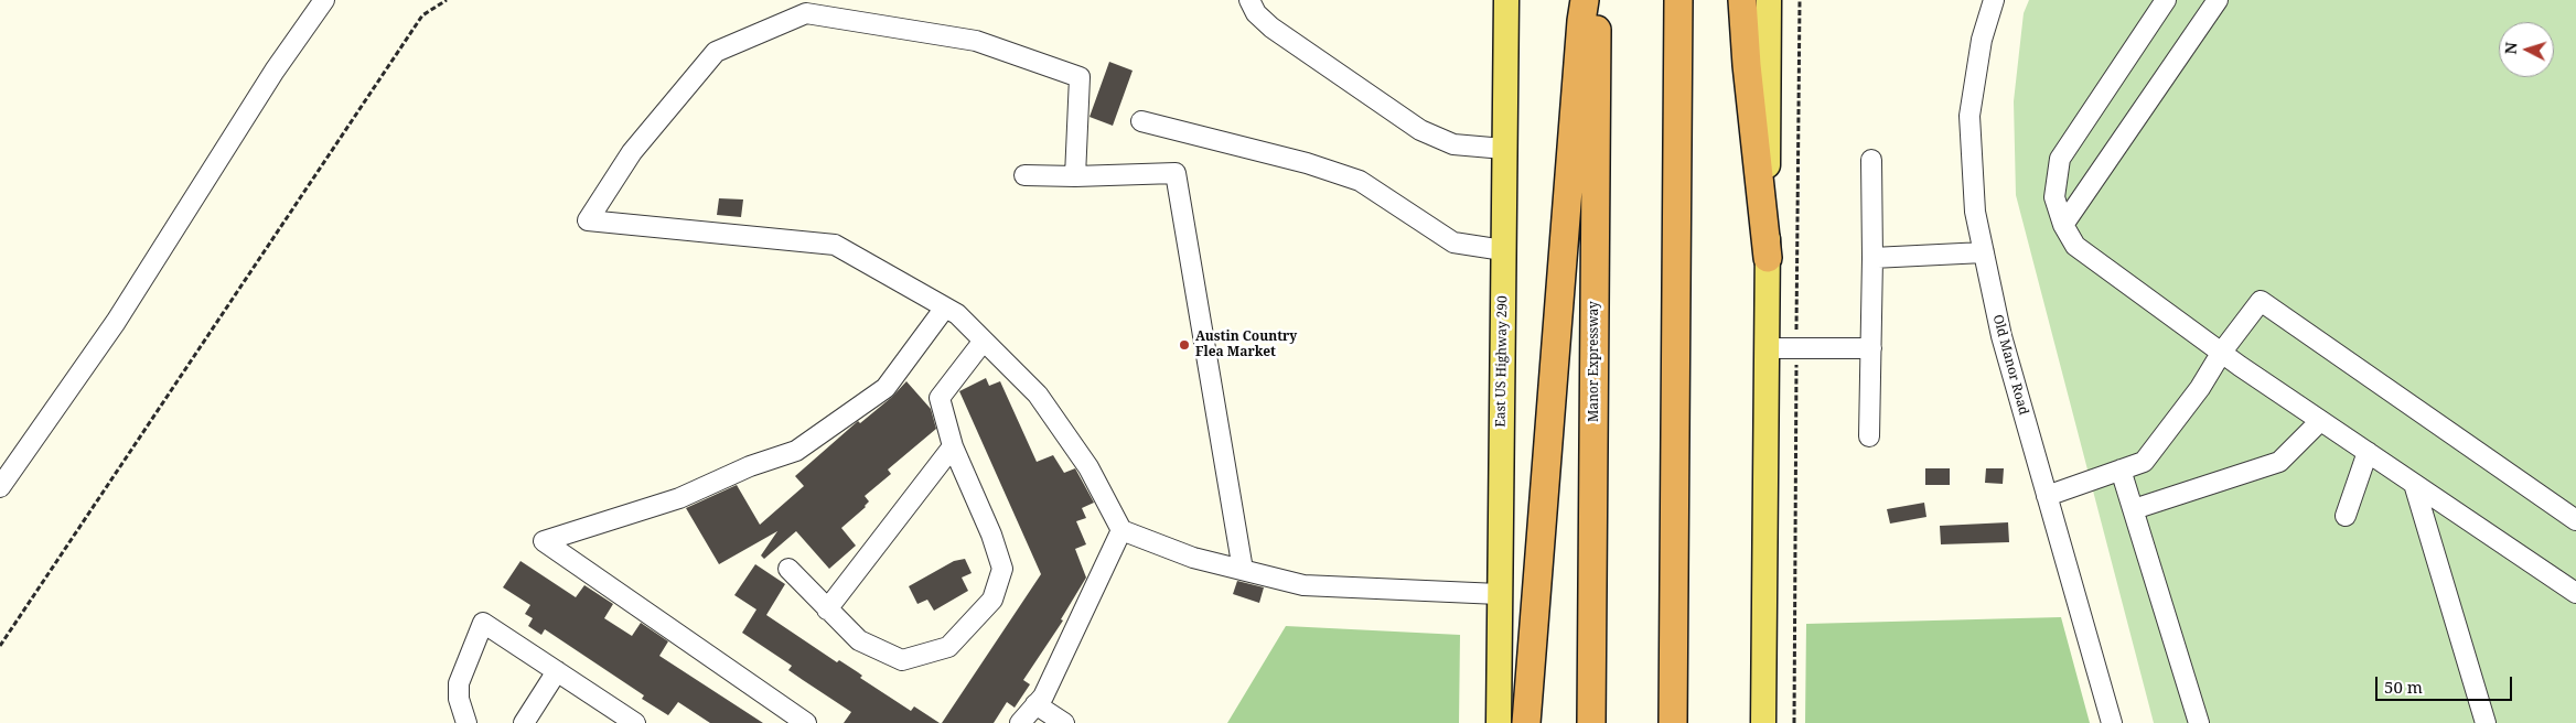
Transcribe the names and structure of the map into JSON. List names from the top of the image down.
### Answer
{
  "streets": {
    "highway": ["Manor Expressway"],
    "main road": ["East US Highway 290"],
    "street": ["Old Manor Road"]
  },
  "places": ["Austin Country Flea Market"],
  "scale_bar": "50 m",
  "north": "left"
}
